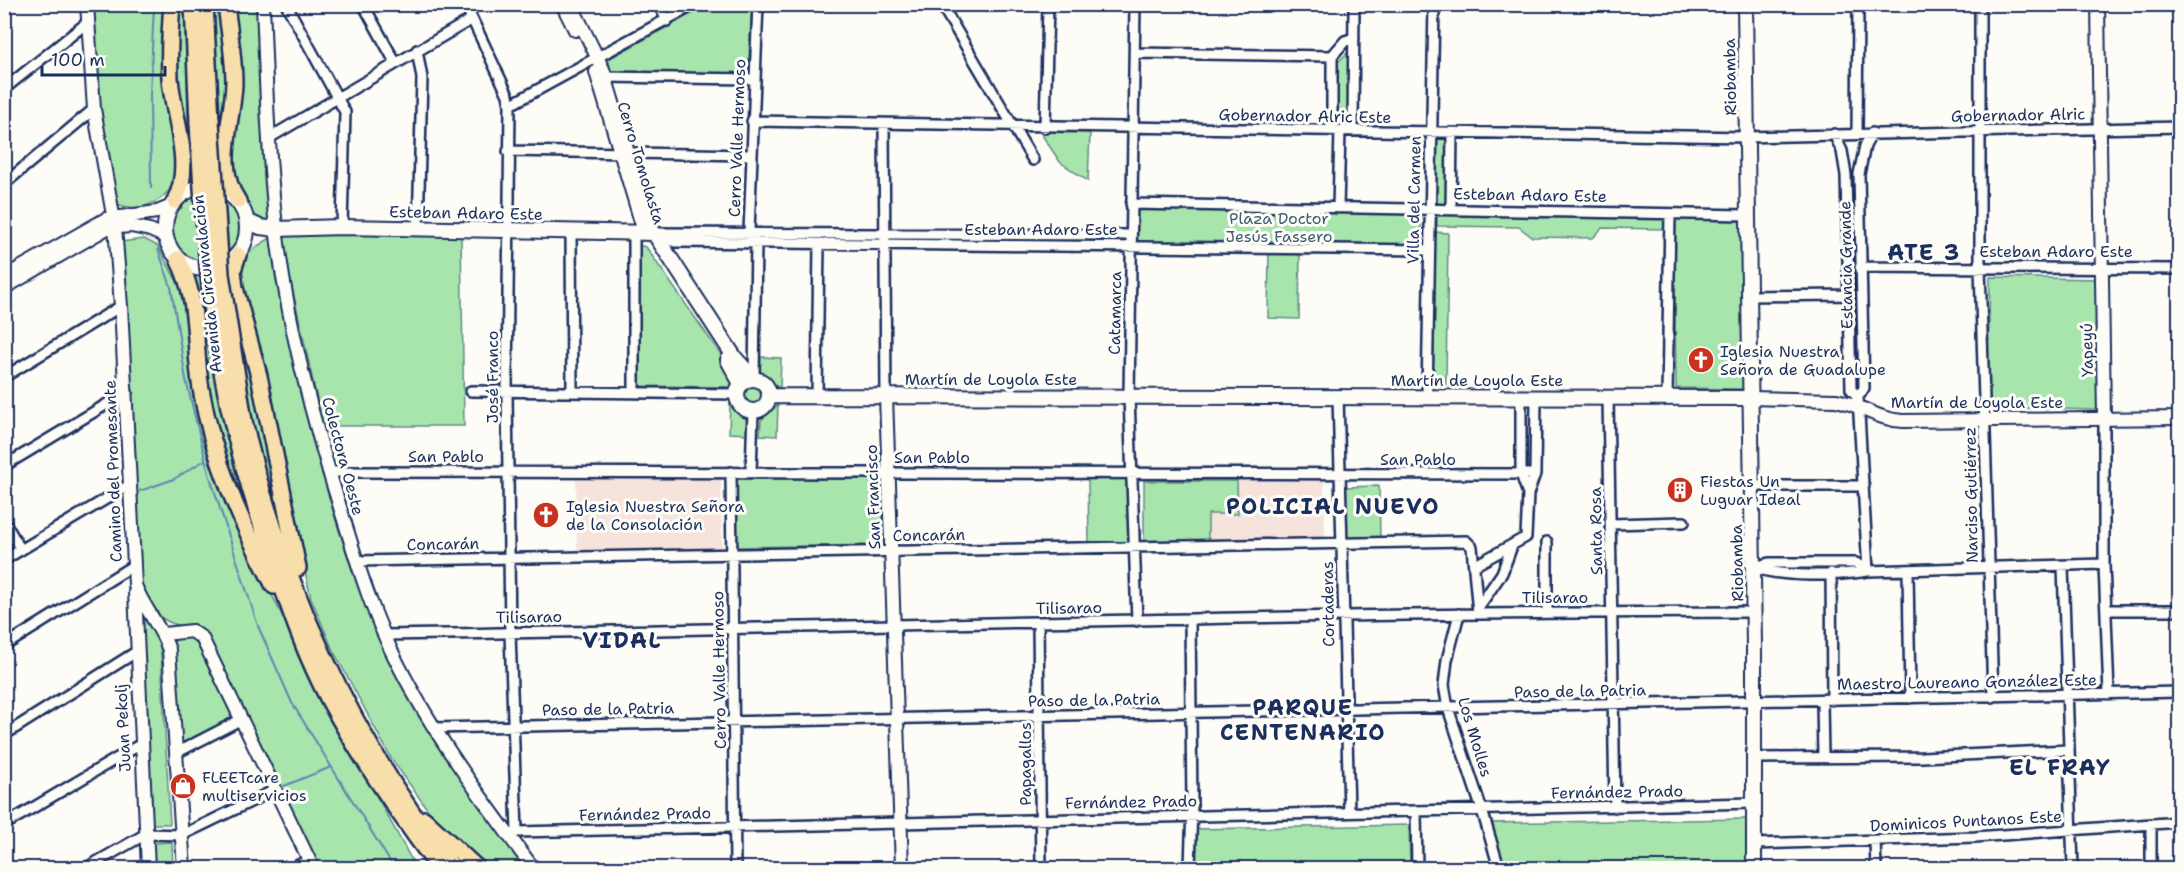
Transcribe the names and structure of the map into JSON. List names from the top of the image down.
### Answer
{
  "streets": {
    "highway": ["Avenida Circunvalación"],
    "main road": [
      "Riobamba",
      "Cerro Tomolasta",
      "Esteban Adaro Este",
      "Martín de Loyola Este"
    ],
    "street": [
      "Gobernador Alric",
      "Gobernador Alric Este",
      "Cerro Valle Hermoso",
      "Villa del Carmen",
      "Estancia Grande",
      "Catamarca",
      "Yapeyú",
      "José Franco",
      "Colectora Oeste",
      "San Pablo",
      "Camino del Promesante",
      "Narciso Gutiérrez",
      "San Francisco",
      "Santa Rosa",
      "Concarán",
      "Tilisarao",
      "Cortaderas",
      "Maestro Laureano González Este",
      "Paso de la Patria",
      "Juan Pekolj",
      "Los Molles",
      "Papagallos",
      "Fernández Prado",
      "Dominicos Puntanos Este"
    ]
  },
  "crossings": [
    ["Riobamba", "Gobernador Alric Este"],
    ["Riobamba", "Esteban Adaro Este"],
    ["Riobamba", "Martín de Loyola Este"],
    ["Riobamba", "Tilisarao"],
    ["Riobamba", "Maestro Laureano González Este"],
    ["Riobamba", "Paso de la Patria"],
    ["Riobamba", "Fernández Prado"],
    ["Riobamba", "Dominicos Puntanos Este"],
    ["Gobernador Alric", "Gobernador Alric Este"],
    ["Gobernador Alric", "Estancia Grande"],
    ["Gobernador Alric", "Yapeyú"],
    ["Gobernador Alric", "Narciso Gutiérrez"],
    ["Gobernador Alric Este", "Cerro Valle Hermoso"],
    ["Gobernador Alric Este", "Villa del Carmen"],
    ["Gobernador Alric Este", "Estancia Grande"],
    ["Gobernador Alric Este", "Catamarca"],
    ["Gobernador Alric Este", "San Francisco"],
    ["Cerro Valle Hermoso", "Esteban Adaro Este"],
    ["Cerro Valle Hermoso", "San Pablo"],
    ["Cerro Valle Hermoso", "Concarán"],
    ["Cerro Valle Hermoso", "Tilisarao"],
    ["Cerro Valle Hermoso", "Paso de la Patria"],
    ["Cerro Valle Hermoso", "Fernández Prado"],
    ["Cerro Tomolasta", "Esteban Adaro Este"],
    ["Cerro Tomolasta", "Martín de Loyola Este"],
    ["Esteban Adaro Este", "Villa del Carmen"],
    ["Esteban Adaro Este", "Estancia Grande"],
    ["Esteban Adaro Este", "Catamarca"],
    ["Esteban Adaro Este", "Yapeyú"],
    ["Esteban Adaro Este", "José Franco"],
    ["Esteban Adaro Este", "Colectora Oeste"],
    ["Esteban Adaro Este", "Narciso Gutiérrez"],
    ["Esteban Adaro Este", "San Francisco"],
    ["Villa del Carmen", "Martín de Loyola Este"],
    ["Estancia Grande", "Martín de Loyola Este"],
    ["Catamarca", "Martín de Loyola Este"],
    ["Catamarca", "San Pablo"],
    ["Catamarca", "Concarán"],
    ["Catamarca", "Tilisarao"],
    ["Yapeyú", "Martín de Loyola Este"],
    ["Yapeyú", "Maestro Laureano González Este"],
    ["José Franco", "Colectora Oeste"],
    ["José Franco", "San Pablo"],
    ["José Franco", "Concarán"],
    ["José Franco", "Tilisarao"],
    ["José Franco", "Paso de la Patria"],
    ["José Franco", "Fernández Prado"],
    ["Martín de Loyola Este", "Narciso Gutiérrez"],
    ["Martín de Loyola Este", "San Francisco"],
    ["Martín de Loyola Este", "Santa Rosa"],
    ["Martín de Loyola Este", "Cortaderas"],
    ["Colectora Oeste", "San Pablo"],
    ["Colectora Oeste", "Concarán"],
    ["Colectora Oeste", "Tilisarao"],
    ["Colectora Oeste", "Paso de la Patria"],
    ["Colectora Oeste", "Fernández Prado"],
    ["San Pablo", "San Francisco"],
    ["San Pablo", "Cortaderas"],
    ["Camino del Promesante", "Juan Pekolj"],
    ["Narciso Gutiérrez", "Maestro Laureano González Este"],
    ["San Francisco", "Concarán"],
    ["San Francisco", "Tilisarao"],
    ["San Francisco", "Paso de la Patria"],
    ["San Francisco", "Fernández Prado"],
    ["Santa Rosa", "Tilisarao"],
    ["Santa Rosa", "Paso de la Patria"],
    ["Santa Rosa", "Fernández Prado"],
    ["Concarán", "Cortaderas"],
    ["Tilisarao", "Cortaderas"],
    ["Tilisarao", "Los Molles"],
    ["Tilisarao", "Papagallos"],
    ["Cortaderas", "Paso de la Patria"],
    ["Cortaderas", "Fernández Prado"],
    ["Maestro Laureano González Este", "Paso de la Patria"],
    ["Paso de la Patria", "Los Molles"],
    ["Paso de la Patria", "Papagallos"],
    ["Los Molles", "Fernández Prado"],
    ["Papagallos", "Fernández Prado"]
  ],
  "districts": [
    "ATE 3",
    "POLICIAL NUEVO",
    "VIDAL",
    "PARQUE CENTENARIO",
    "EL FRAY"
  ],
  "parks": ["Plaza Doctor Jesús Fassero"],
  "places": {
    "church": ["Iglesia Nuestra Señora de Guadalupe", "Iglesia Nuestra Señora de la Consolación"],
    "building": ["Fiestas Un Luguar Ideal"],
    "shop": ["FLEETcare multiservicios"]
  },
  "scale_bar": "100 m"
}
